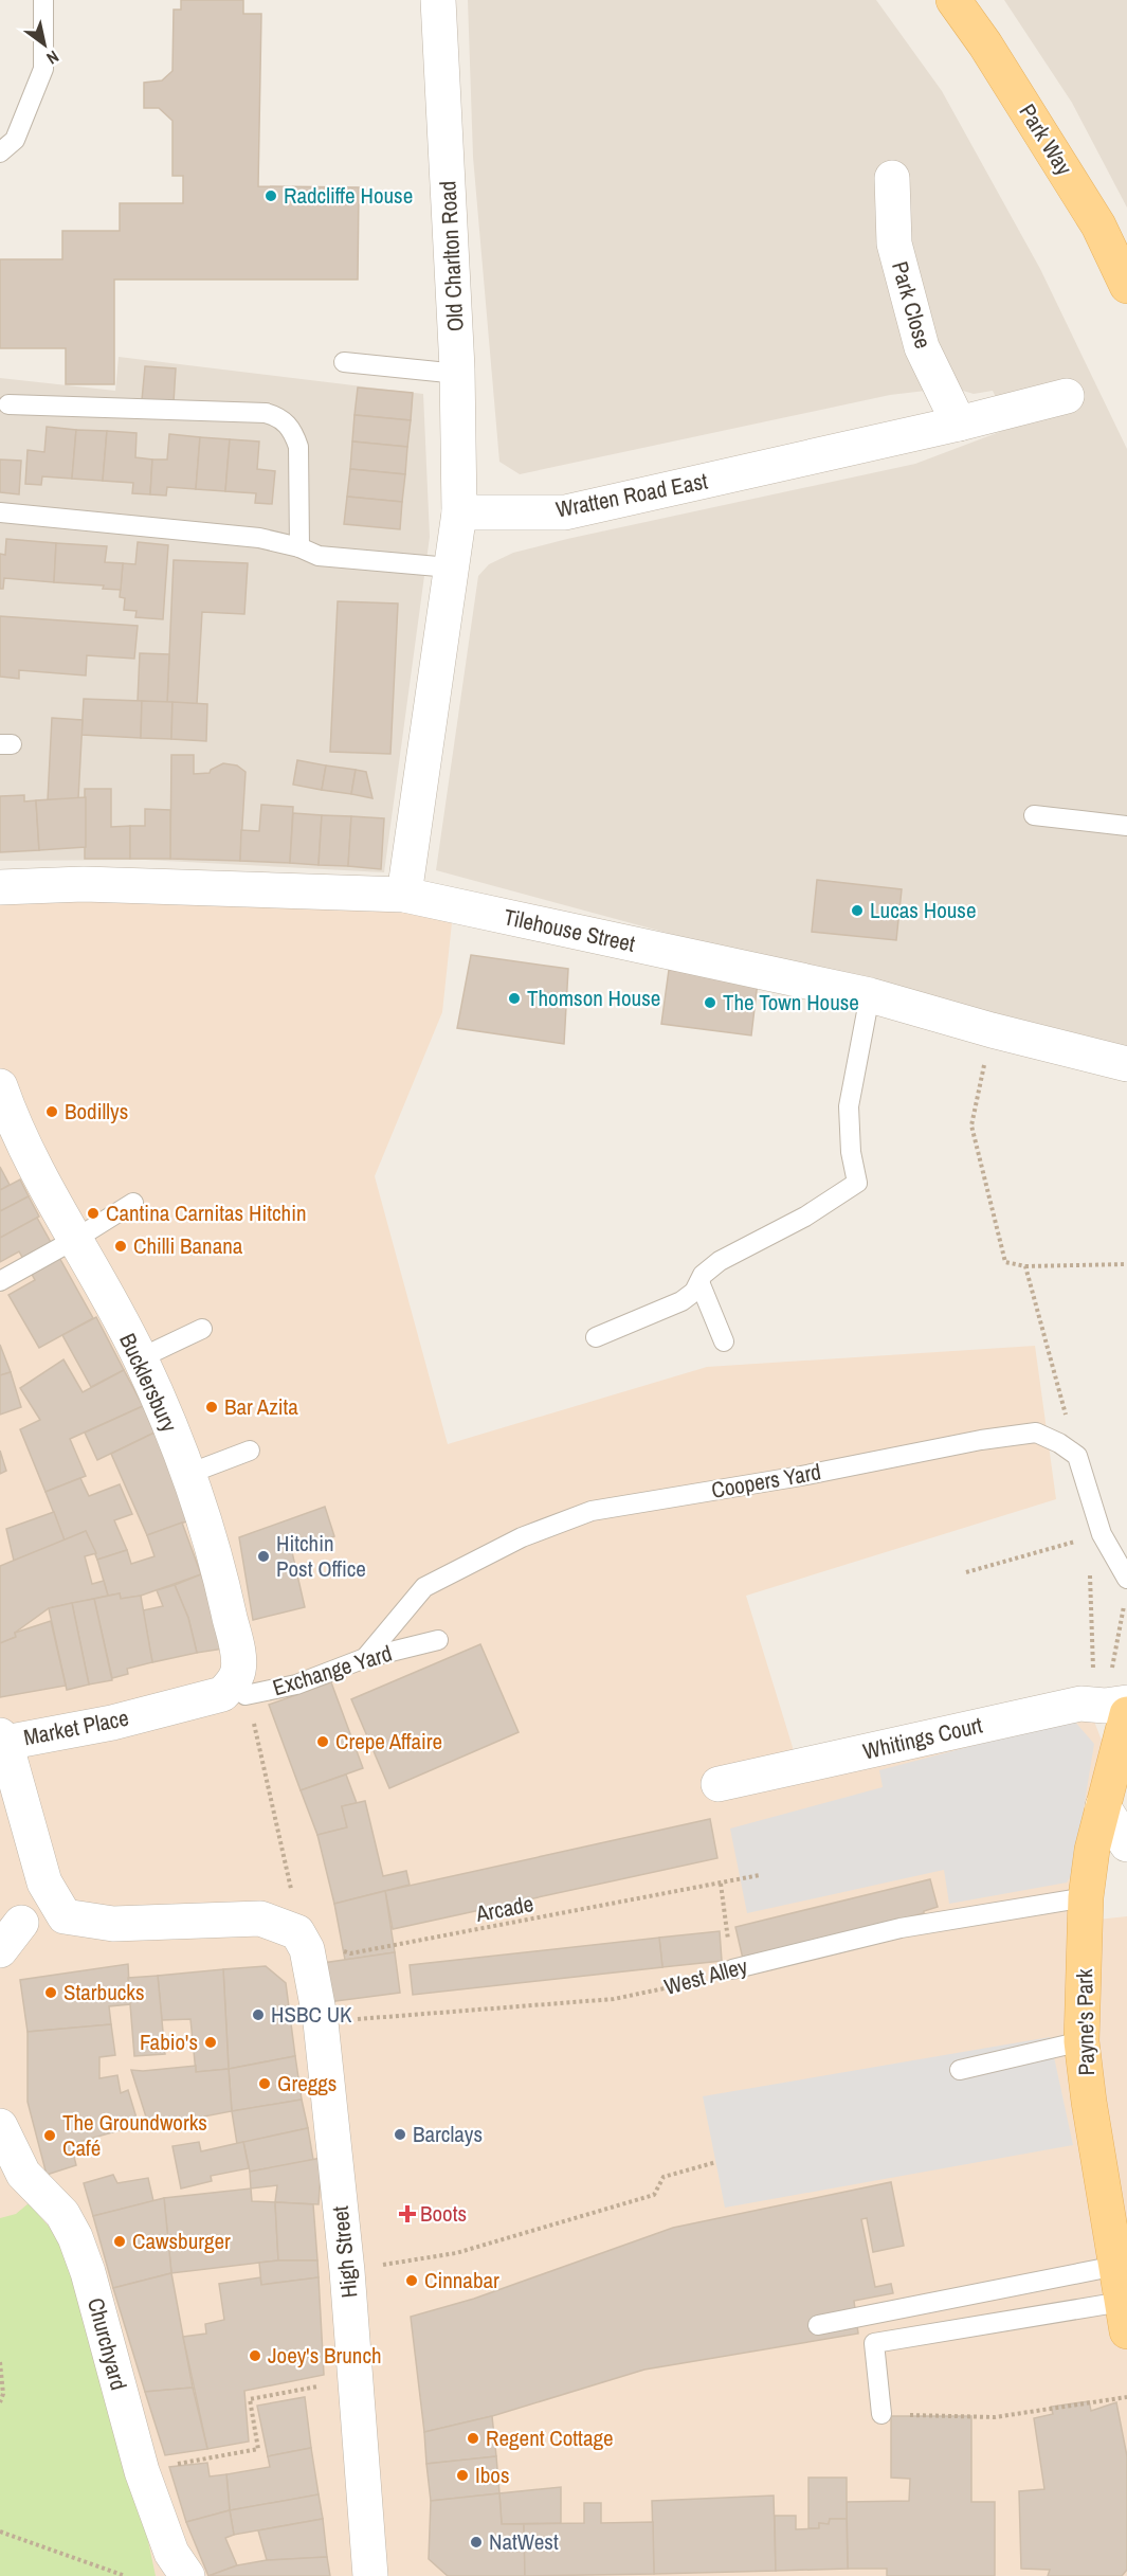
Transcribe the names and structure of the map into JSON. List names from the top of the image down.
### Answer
{
  "streets": {
    "main road": ["Park Way", "Payne's Park"],
    "street": [
      "Old Charlton Road",
      "Park Close",
      "Wratten Road East",
      "Tilehouse Street",
      "Bucklersbury",
      "Market Place",
      "Whitings Court",
      "High Street",
      "Churchyard"
    ],
    "lane": ["Coopers Yard", "Exchange Yard", "West Alley"],
    "path": ["Arcade"]
  },
  "crossings": [
    ["Old Charlton Road", "Wratten Road East"],
    ["Park Close", "Wratten Road East"],
    ["Bucklersbury", "Exchange Yard"],
    ["Bucklersbury", "Market Place"],
    ["Coopers Yard", "Exchange Yard"],
    ["Exchange Yard", "Market Place"],
    ["Whitings Court", "Payne's Park"],
    ["Arcade", "High Street"],
    ["West Alley", "Payne's Park"],
    ["West Alley", "High Street"]
  ],
  "places": {
    "other": [
      "Radcliffe House",
      "Lucas House",
      "Thomson House",
      "The Town House",
      "Bodillys",
      "Cantina Carnitas Hitchin",
      "Chilli Banana",
      "Bar Azita",
      "Hitchin Post Office",
      "Crepe Affaire",
      "Starbucks",
      "HSBC UK",
      "Fabio's",
      "Greggs",
      "Barclays",
      "The Groundworks Café",
      "Cawsburger",
      "Cinnabar",
      "Joey's Brunch",
      "Regent Cottage",
      "Ibos",
      "NatWest"
    ],
    "health": ["Boots"]
  },
  "north": "bottom right"
}
